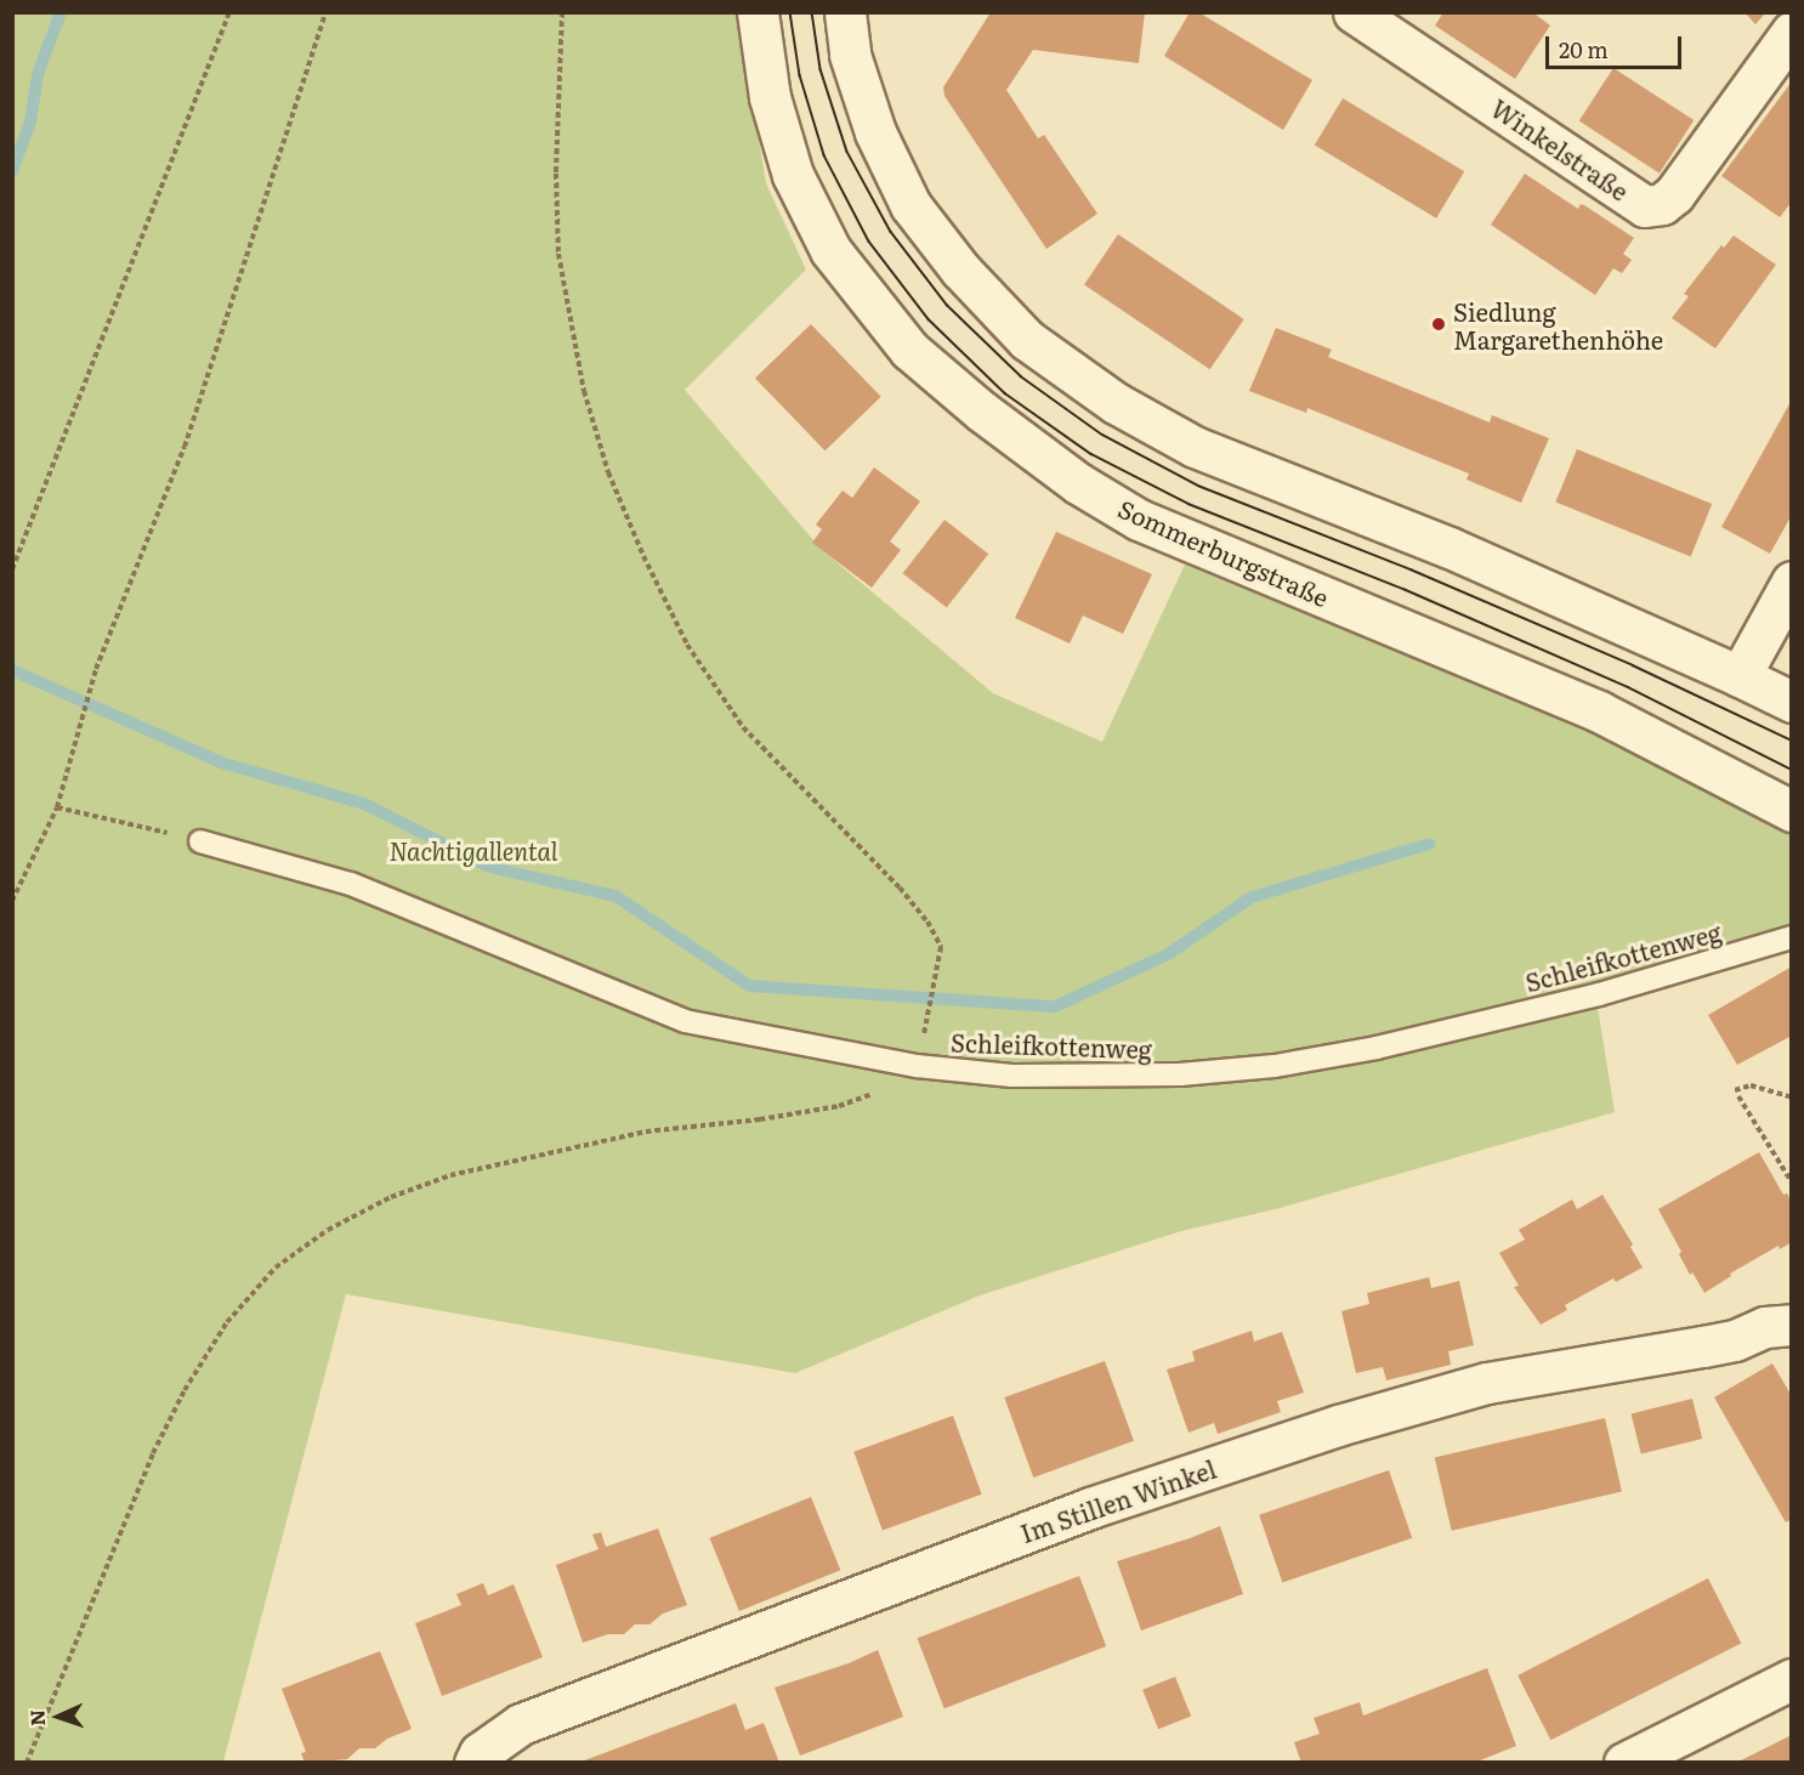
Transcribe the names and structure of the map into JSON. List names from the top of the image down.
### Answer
{
  "streets": {
    "street": ["Winkelstraße", "Sommerburgstraße", "Im Stillen Winkel"],
    "lane": ["Schleifkottenweg"]
  },
  "parks": ["Nachtigallental"],
  "places": ["Siedlung Margarethenhöhe"],
  "scale_bar": "20 m",
  "north": "left"
}
